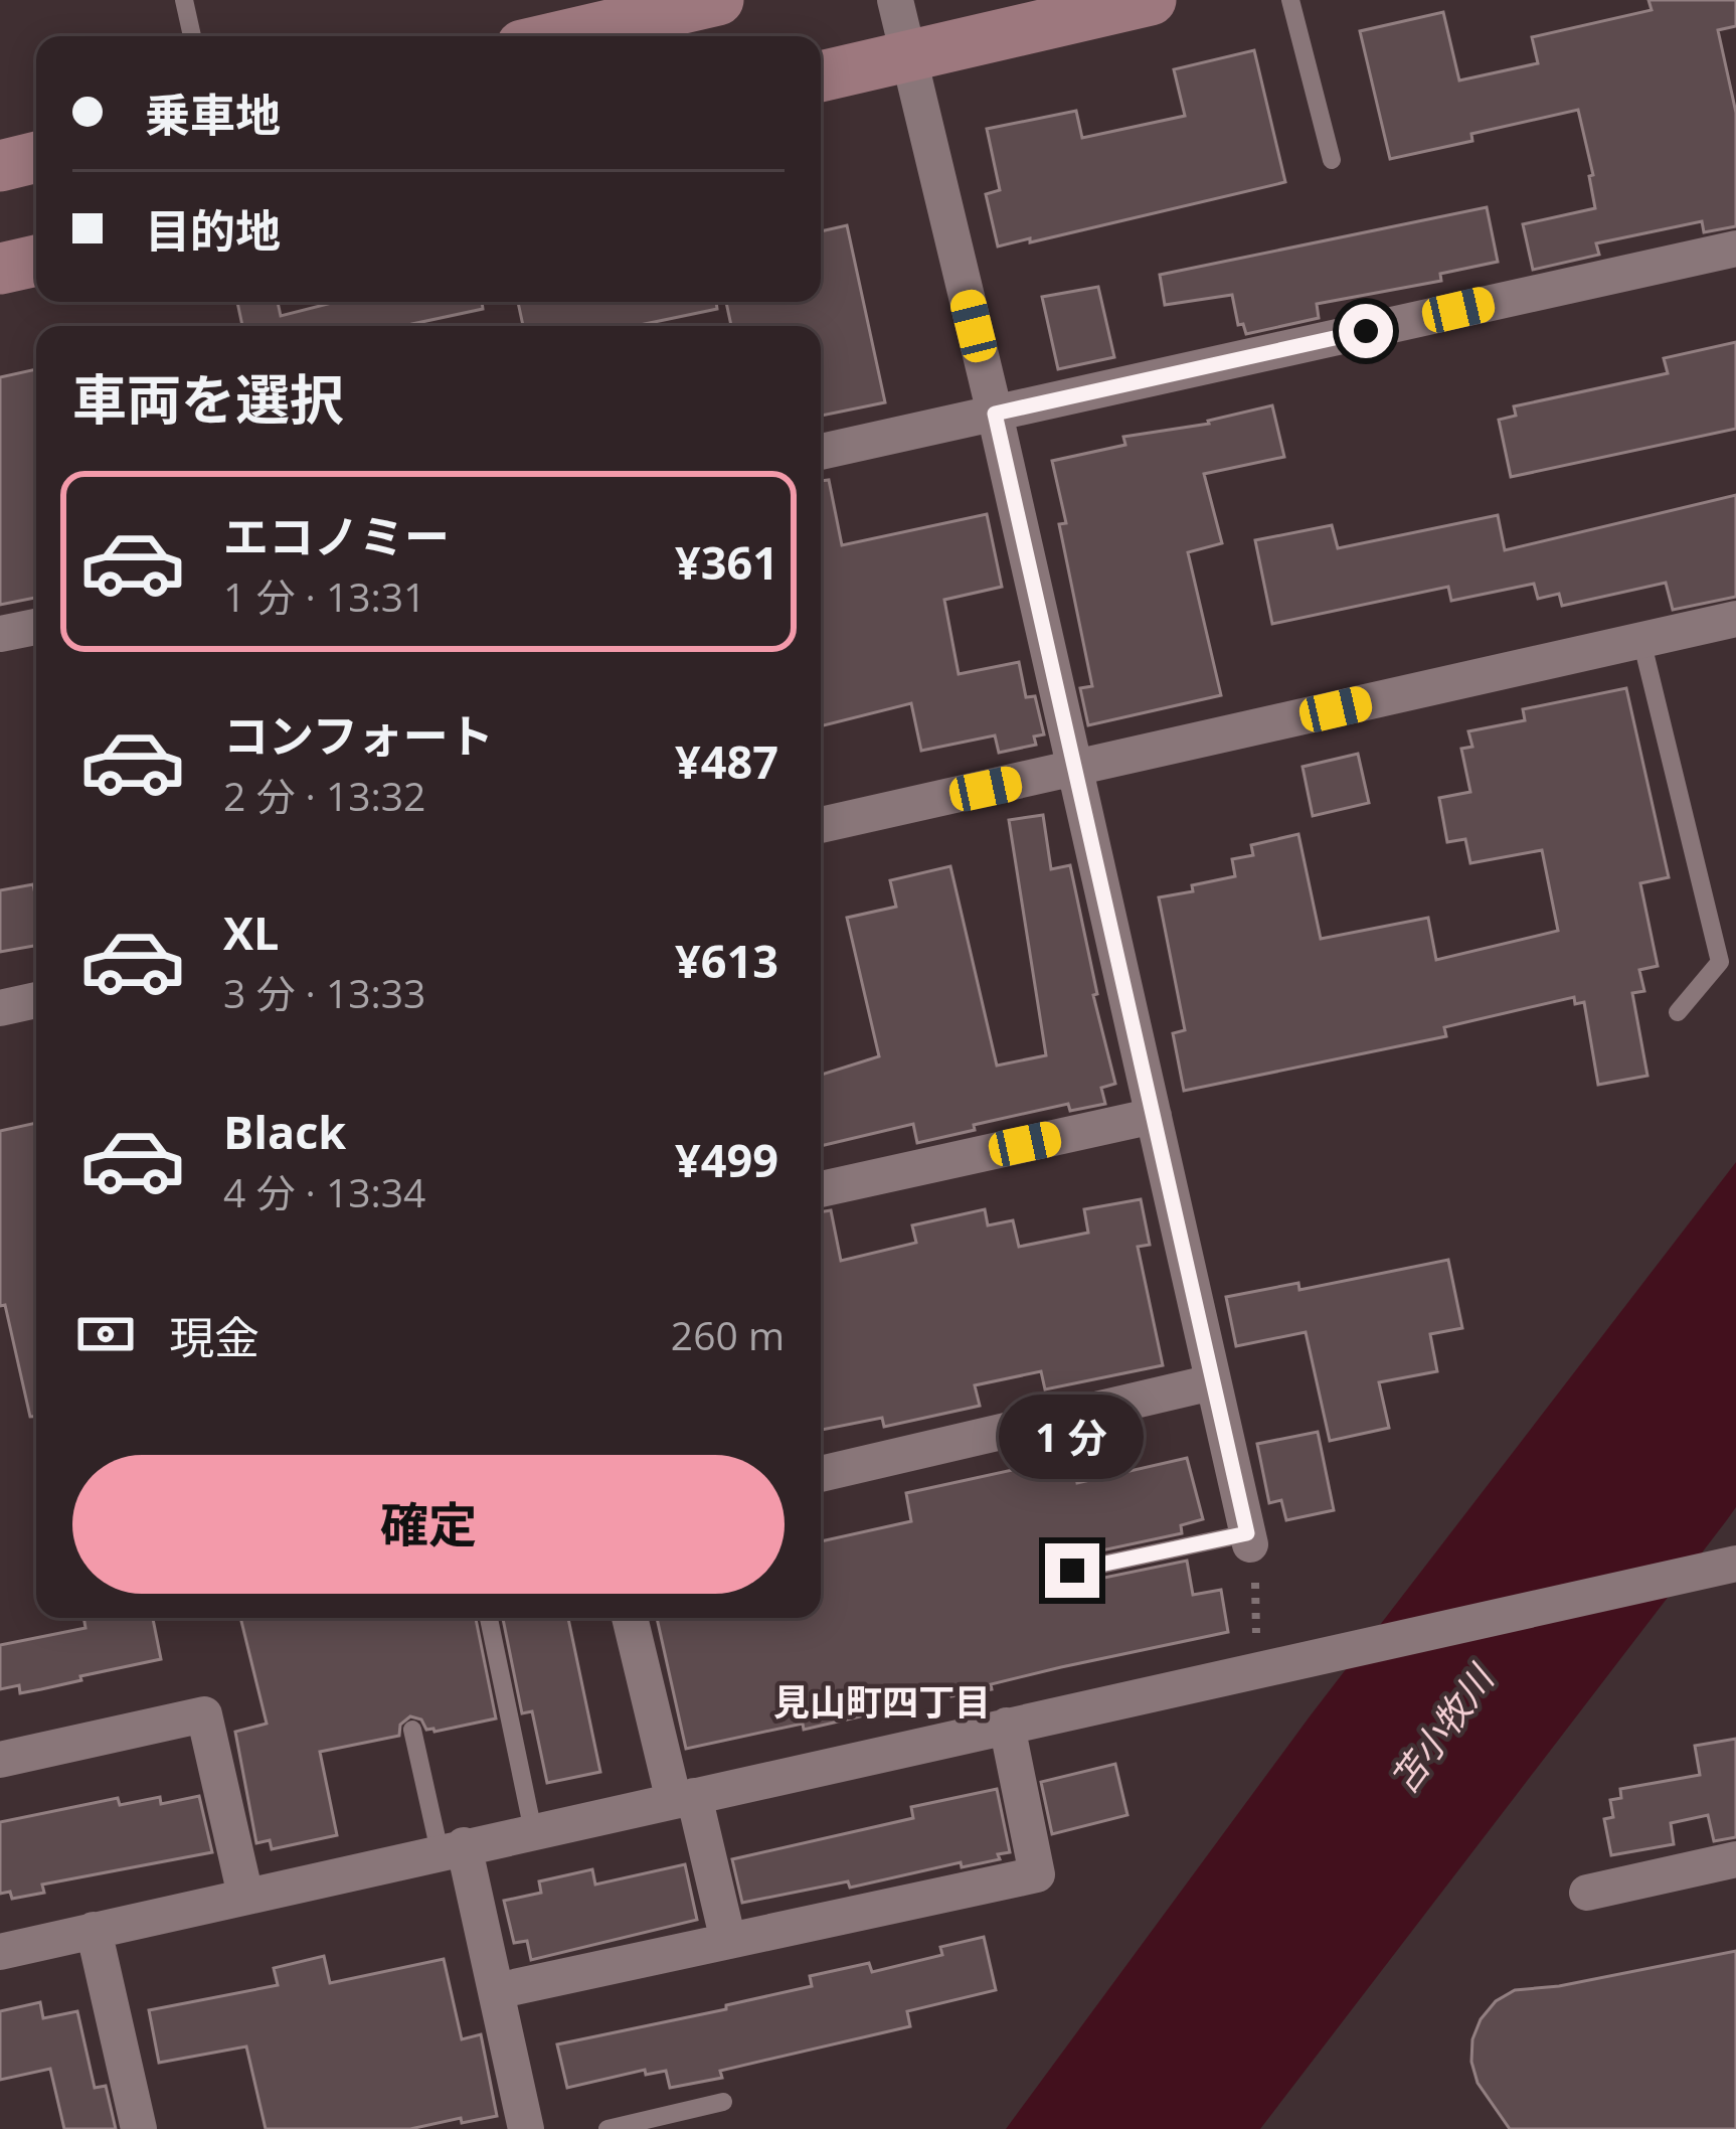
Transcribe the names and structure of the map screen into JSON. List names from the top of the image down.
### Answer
{
  "districts": ["見山町四丁目"],
  "water": ["苫小牧川"],
  "page": {
    "banner": ["乗車地", "目的地"],
    "heading": "車両を選択",
    "list": [
      {
        "name": "エコノミー",
        "note": "1 分 · 13:31",
        "value": "¥361"
      },
      {
        "name": "コンフォート",
        "note": "2 分 · 13:32",
        "value": "¥487"
      },
      {
        "name": "XL",
        "note": "3 分 · 13:33",
        "value": "¥613"
      },
      {
        "name": "Black",
        "note": "4 分 · 13:34",
        "value": "¥499"
      }
    ],
    "pay": ["現金", "260 m"],
    "bubble": "1 分",
    "buttons": "確定"
  }
}
